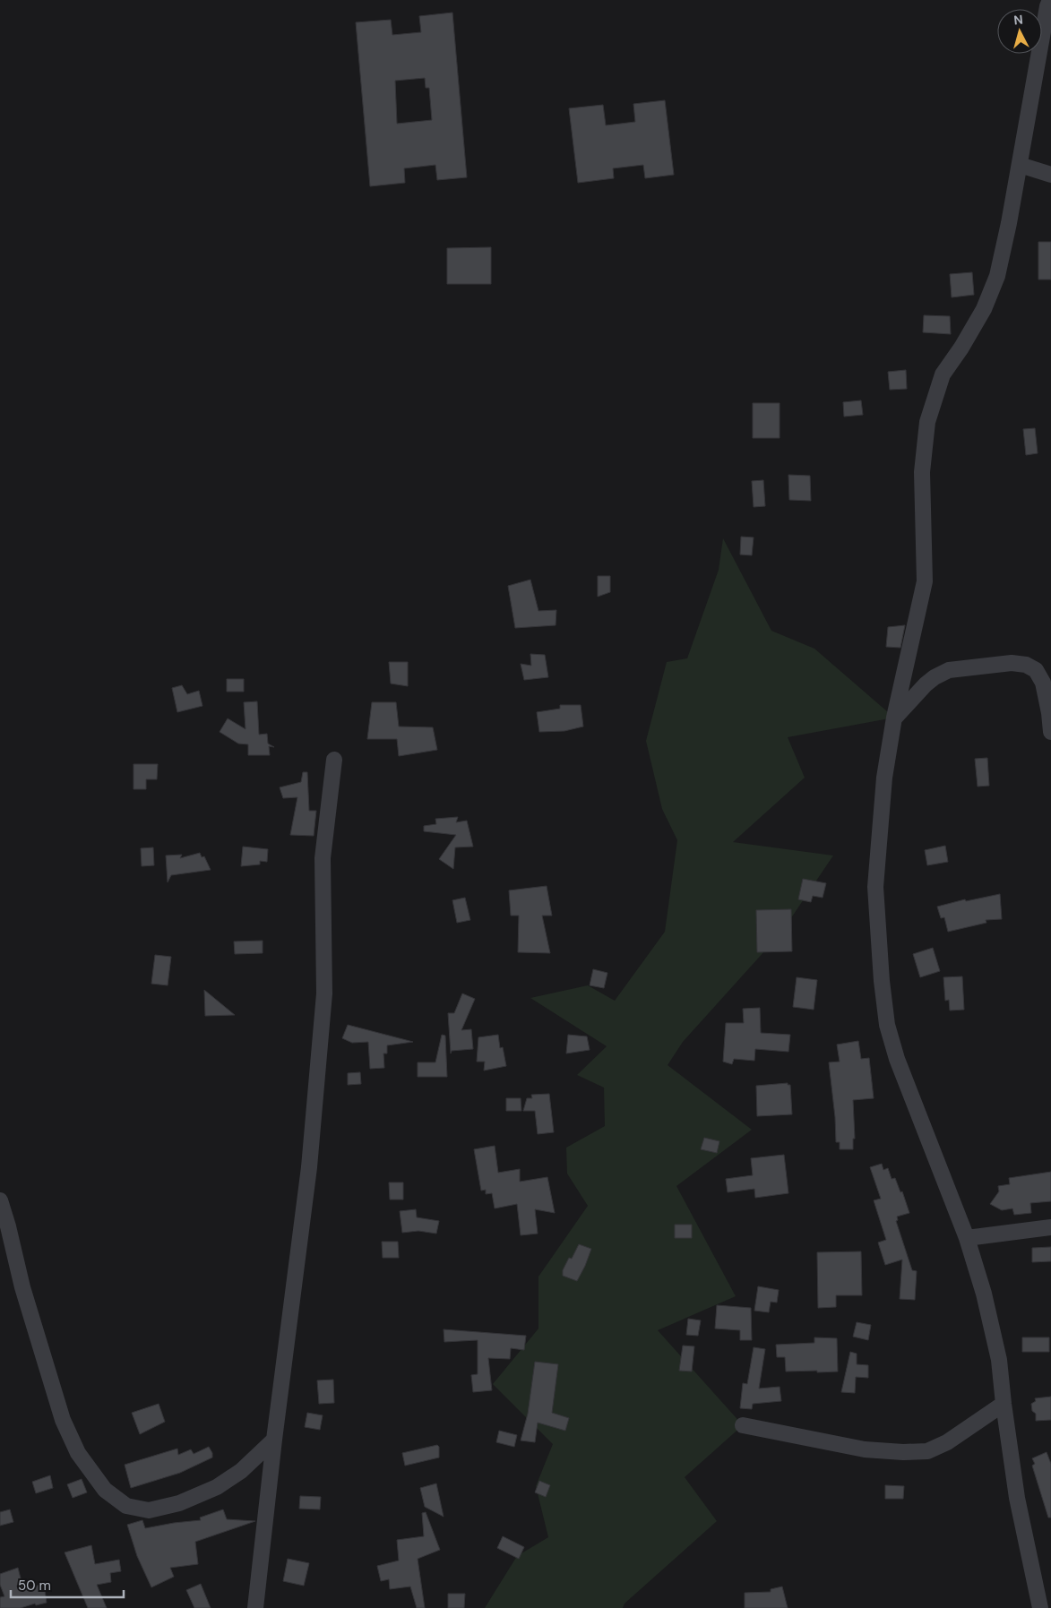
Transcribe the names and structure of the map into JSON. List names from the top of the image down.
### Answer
{
  "scale_bar": "50 m",
  "north": "top"
}
